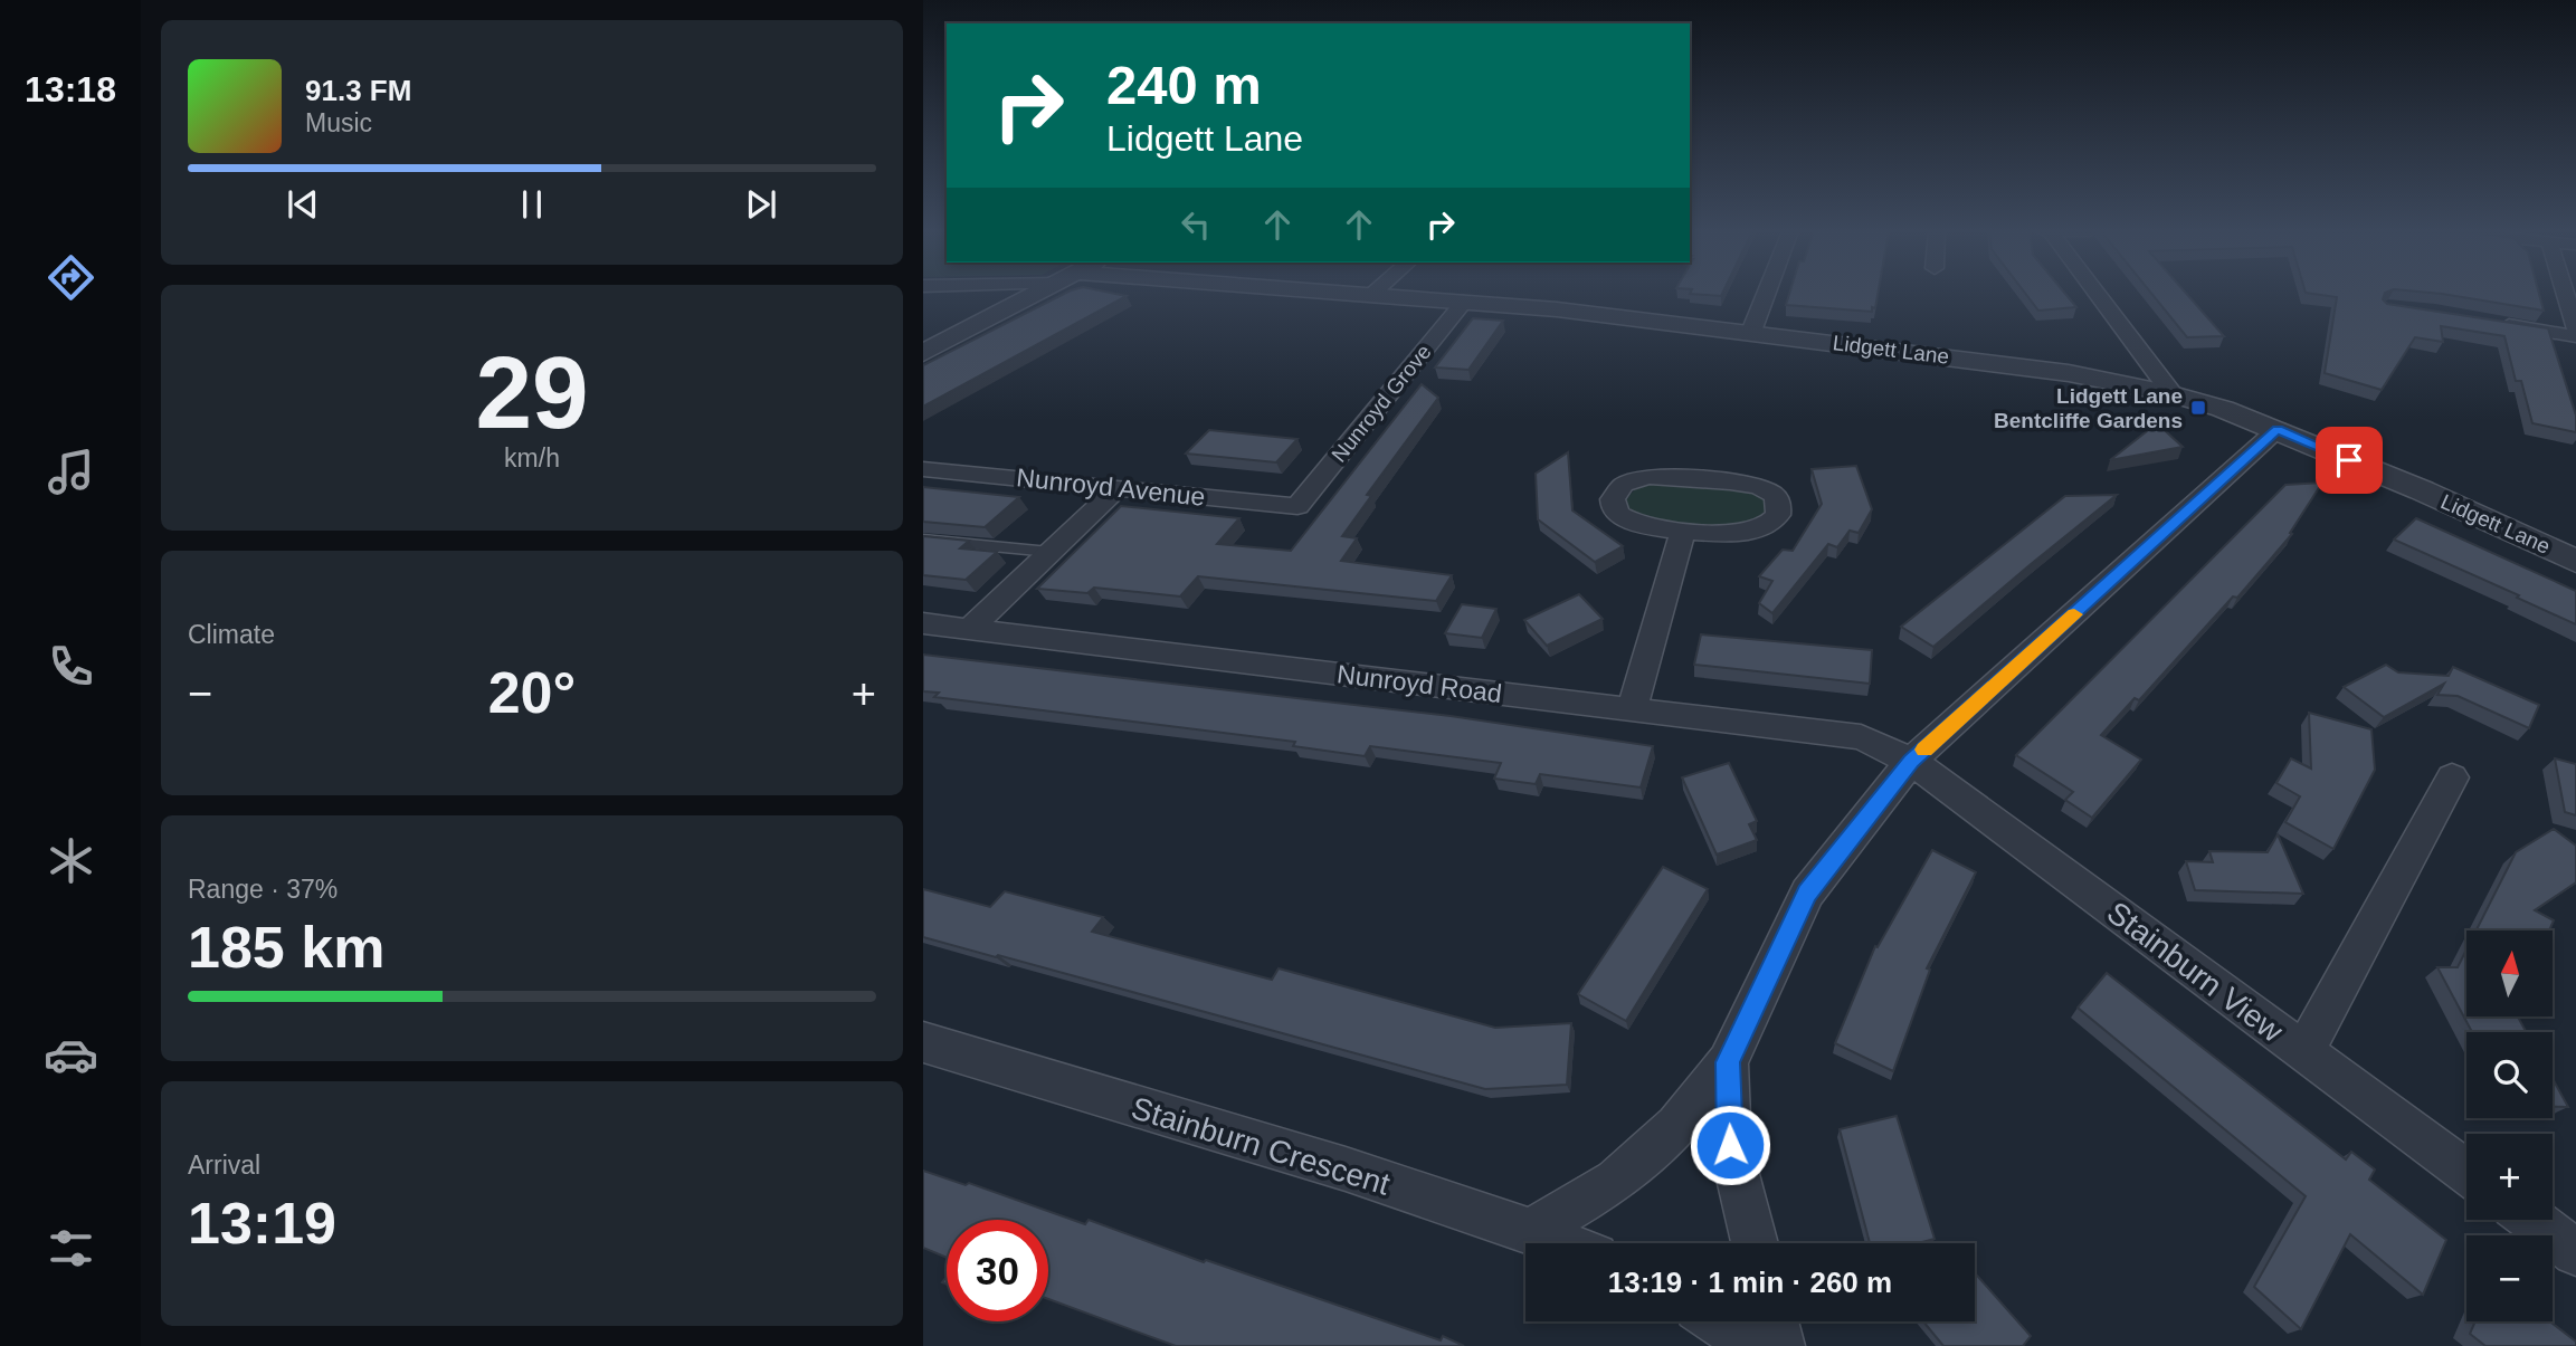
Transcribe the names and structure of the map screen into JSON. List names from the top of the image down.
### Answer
{
  "streets": {
    "street": [
      "Lidgett Lane",
      "Nunroyd Grove",
      "Nunroyd Avenue",
      "Nunroyd Road",
      "Stainburn View",
      "Stainburn Crescent"
    ]
  },
  "crossings": [
    ["Lidgett Lane", "Nunroyd Grove"],
    ["Nunroyd Grove", "Nunroyd Avenue"],
    ["Nunroyd Road", "Stainburn View"]
  ],
  "places": {
    "transit": ["Lidgett Lane Bentcliffe Gardens"]
  },
  "north": "top",
  "page": {
    "tabs": "13:18",
    "turn": ["240 m", "Lidgett Lane"],
    "song": ["91.3 FM", "Music"],
    "tile": [
      ["29", "km/h"],
      "Climate",
      ["Range · 37%", "185 km"],
      ["Arrival", "13:19"]
    ],
    "heat": ["−", "20°", "+"],
    "map_buttons": ["+", "−"],
    "limit": "30",
    "trip": "13:19 · 1 min · 260 m"
  }
}
